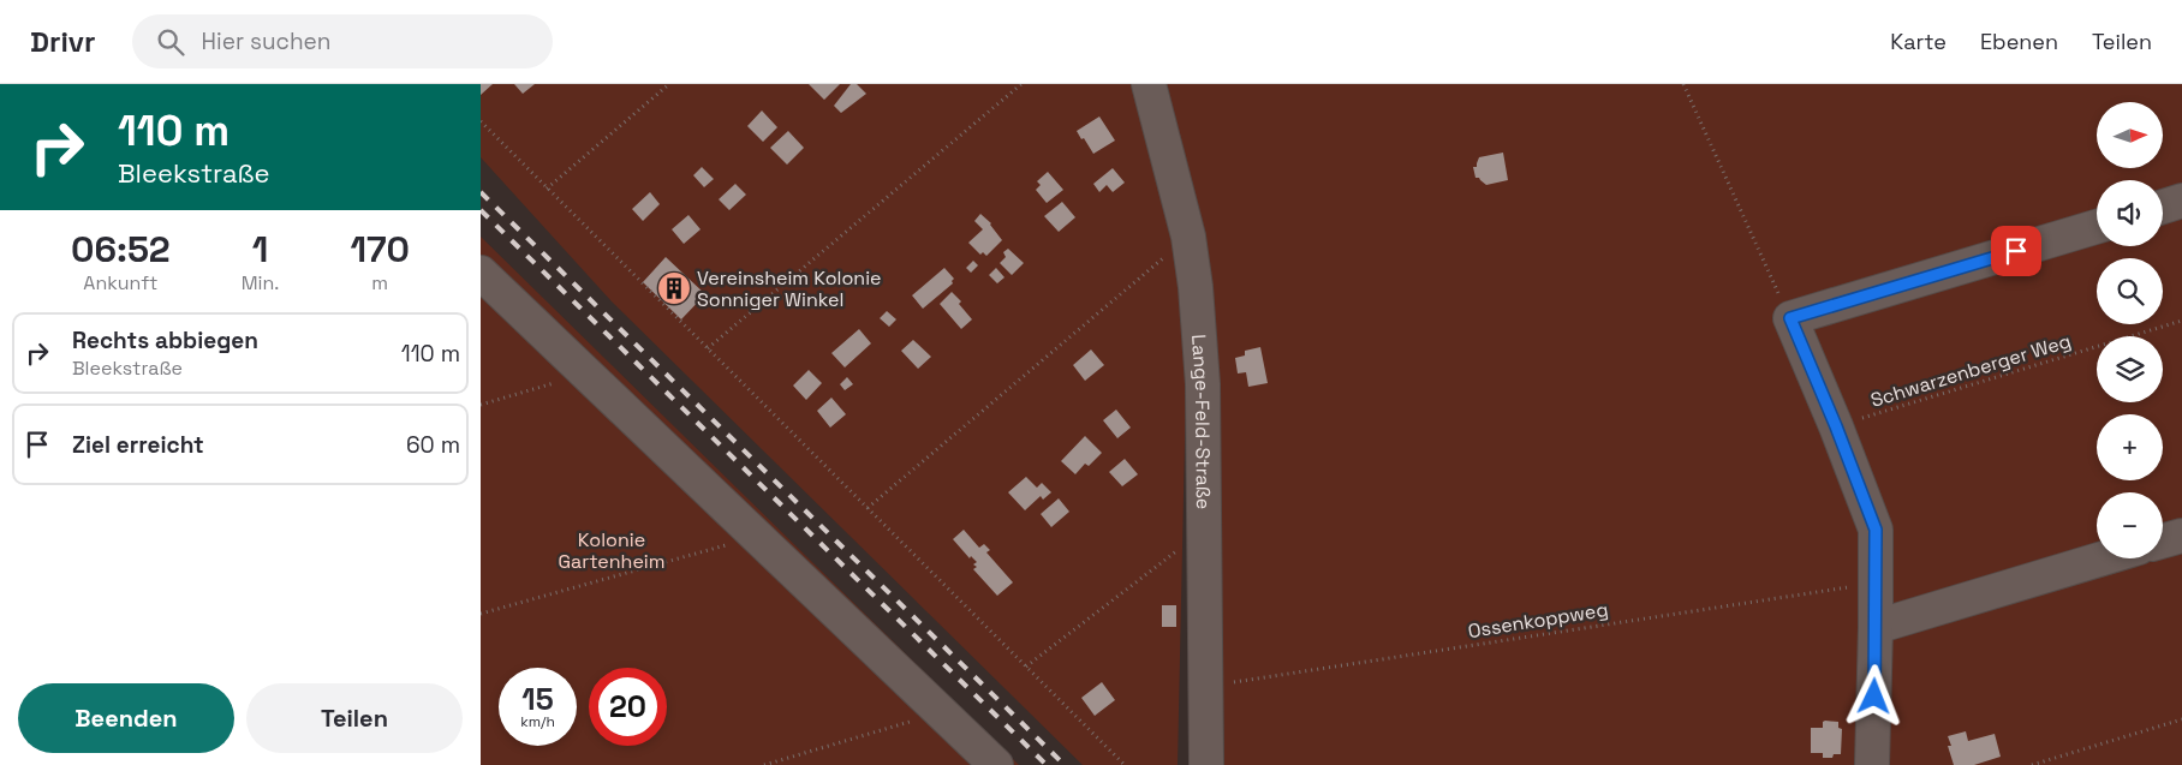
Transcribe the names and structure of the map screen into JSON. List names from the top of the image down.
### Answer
{
  "streets": {
    "street": ["Lange-Feld-Straße"],
    "path": ["Schwarzenberger Weg", "Ossenkoppweg"]
  },
  "crossings": [
    ["Lange-Feld-Straße", "Ossenkoppweg"]
  ],
  "parks": ["Kolonie Gartenheim"],
  "places": {
    "building": ["Vereinsheim Kolonie Sonniger Winkel"]
  },
  "north": "right",
  "page": {
    "header": "Drivr",
    "search": "Hier suchen",
    "nav": ["Karte", "Ebenen", "Teilen"],
    "turn": ["110 m", "Bleekstraße"],
    "map_buttons": ["+", "−"],
    "eta": [
      "06:52",
      "Ankunft",
      "1",
      "Min.",
      "170",
      "m"
    ],
    "list": [
      {
        "name": "Rechts abbiegen",
        "note": "Bleekstraße",
        "value": "110 m"
      },
      {
        "name": "Ziel erreicht",
        "value": "60 m"
      }
    ],
    "speed": "15 km/h",
    "limit": "20",
    "buttons": ["Beenden", "Teilen"]
  }
}
